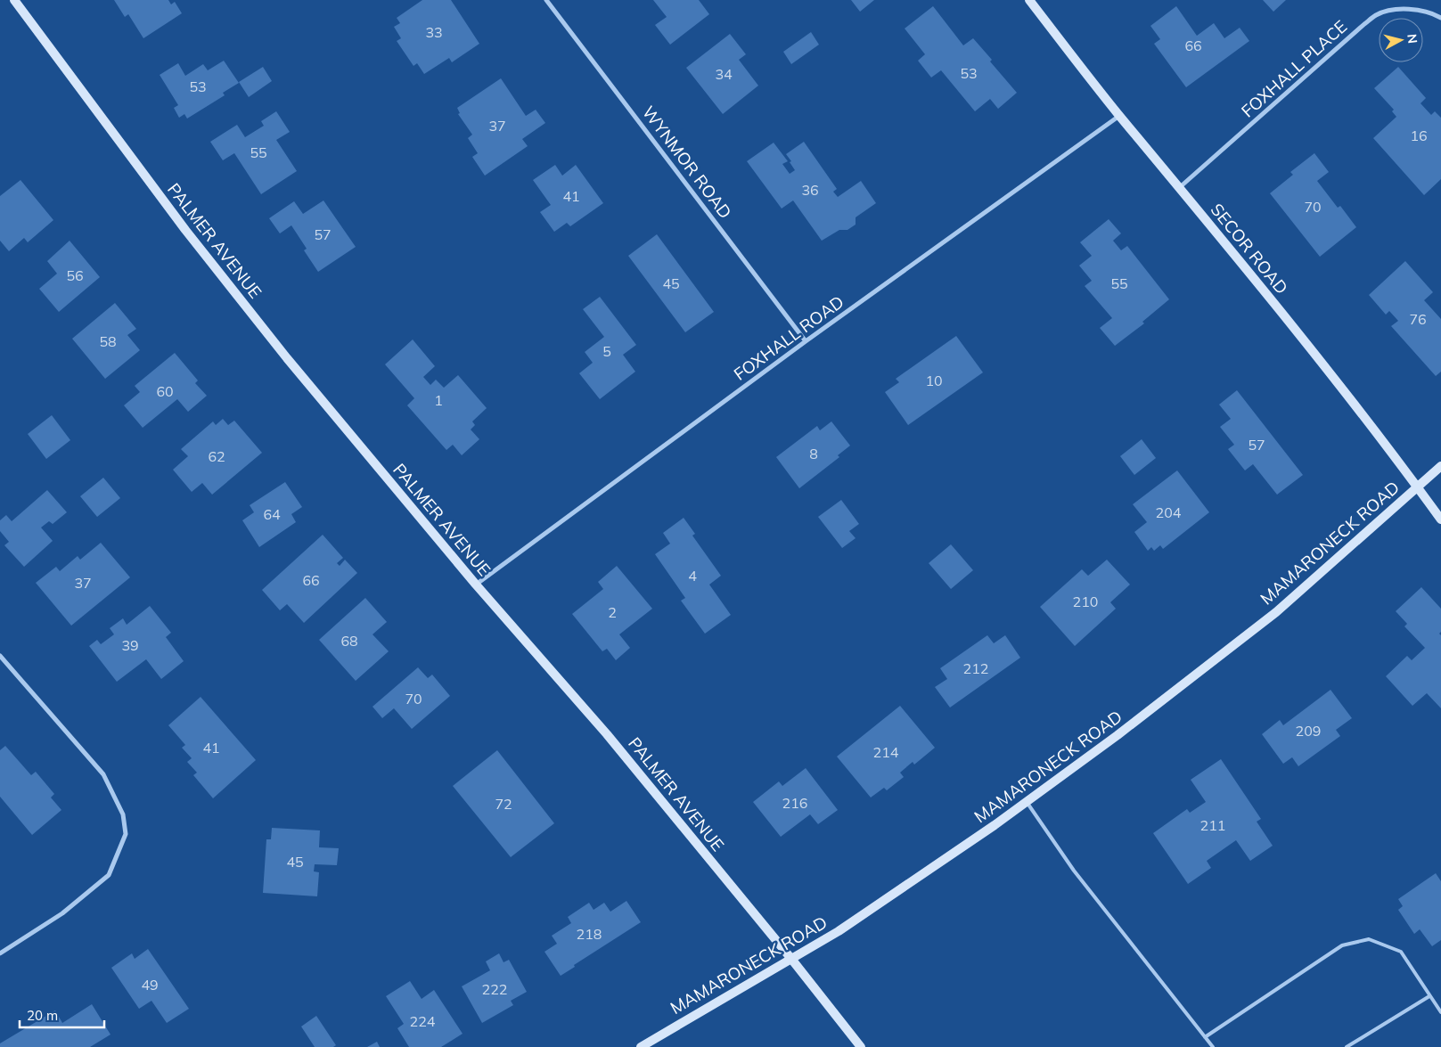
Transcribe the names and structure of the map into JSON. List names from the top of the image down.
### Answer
{
  "streets": {
    "street": [
      "FOXHALL PLACE",
      "WYNMOR ROAD",
      "PALMER AVENUE",
      "SECOR ROAD",
      "FOXHALL ROAD",
      "MAMARONECK ROAD"
    ]
  },
  "crossings": [
    ["FOXHALL PLACE", "SECOR ROAD"],
    ["WYNMOR ROAD", "FOXHALL ROAD"],
    ["PALMER AVENUE", "FOXHALL ROAD"],
    ["PALMER AVENUE", "MAMARONECK ROAD"],
    ["SECOR ROAD", "FOXHALL ROAD"],
    ["SECOR ROAD", "MAMARONECK ROAD"]
  ],
  "house_numbers": [
    "33",
    "66",
    "53",
    "34",
    "53",
    "37",
    "16",
    "55",
    "36",
    "41",
    "70",
    "57",
    "56",
    "45",
    "55",
    "76",
    "58",
    "5",
    "10",
    "60",
    "1",
    "57",
    "8",
    "62",
    "204",
    "64",
    "4",
    "66",
    "37",
    "210",
    "2",
    "68",
    "39",
    "212",
    "70",
    "209",
    "41",
    "214",
    "216",
    "72",
    "211",
    "45",
    "218",
    "49",
    "222",
    "224"
  ],
  "scale_bar": "20 m",
  "north": "right"
}
